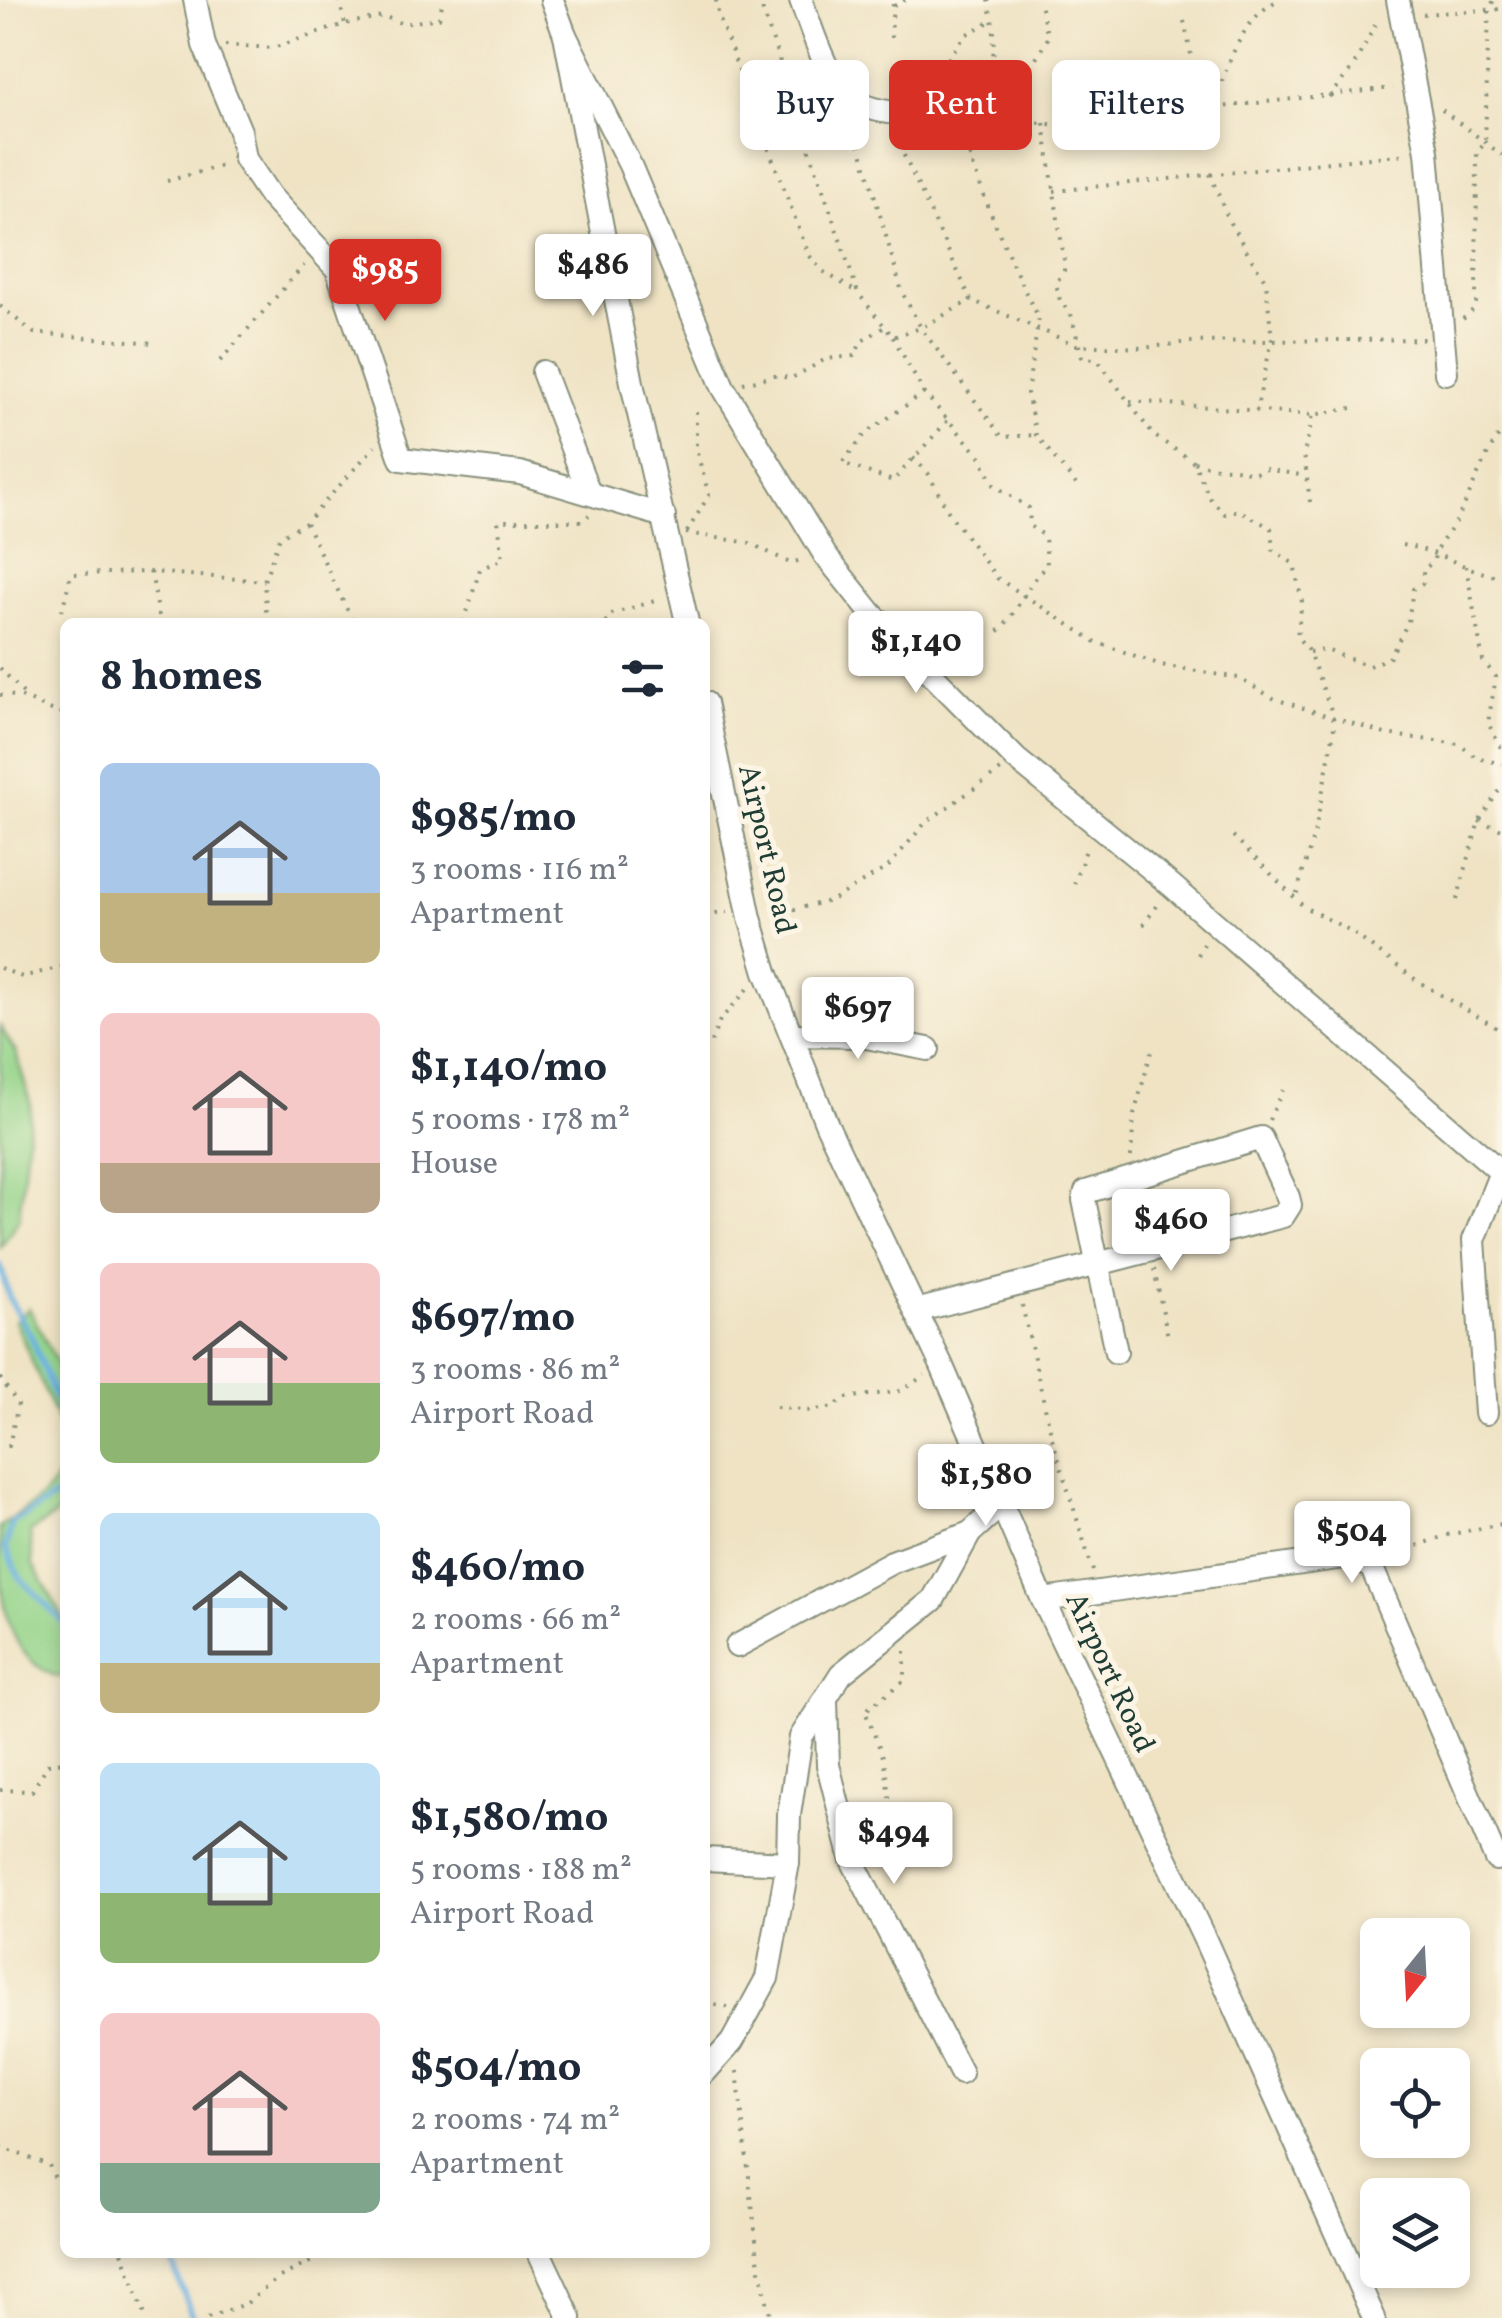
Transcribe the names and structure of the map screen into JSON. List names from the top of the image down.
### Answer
{
  "streets": {
    "street": ["Airport Road"]
  },
  "north": "bottom",
  "page": {
    "chip": ["Buy", "Rent", "Filters"],
    "price": [
      "$486",
      "$985",
      "$1,140",
      "$697",
      "$460",
      "$1,580",
      "$504",
      "$494"
    ],
    "heading": "8 homes",
    "list": [
      {
        "name": "$985/mo",
        "note": "3 rooms · 116 m² · Apartment"
      },
      {
        "name": "$1,140/mo",
        "note": "5 rooms · 178 m² · House"
      },
      {
        "name": "$697/mo",
        "note": "3 rooms · 86 m² · Airport Road"
      },
      {
        "name": "$460/mo",
        "note": "2 rooms · 66 m² · Apartment"
      },
      {
        "name": "$1,580/mo",
        "note": "5 rooms · 188 m² · Airport Road"
      },
      {
        "name": "$504/mo",
        "note": "2 rooms · 74 m² · Apartment"
      }
    ]
  }
}
